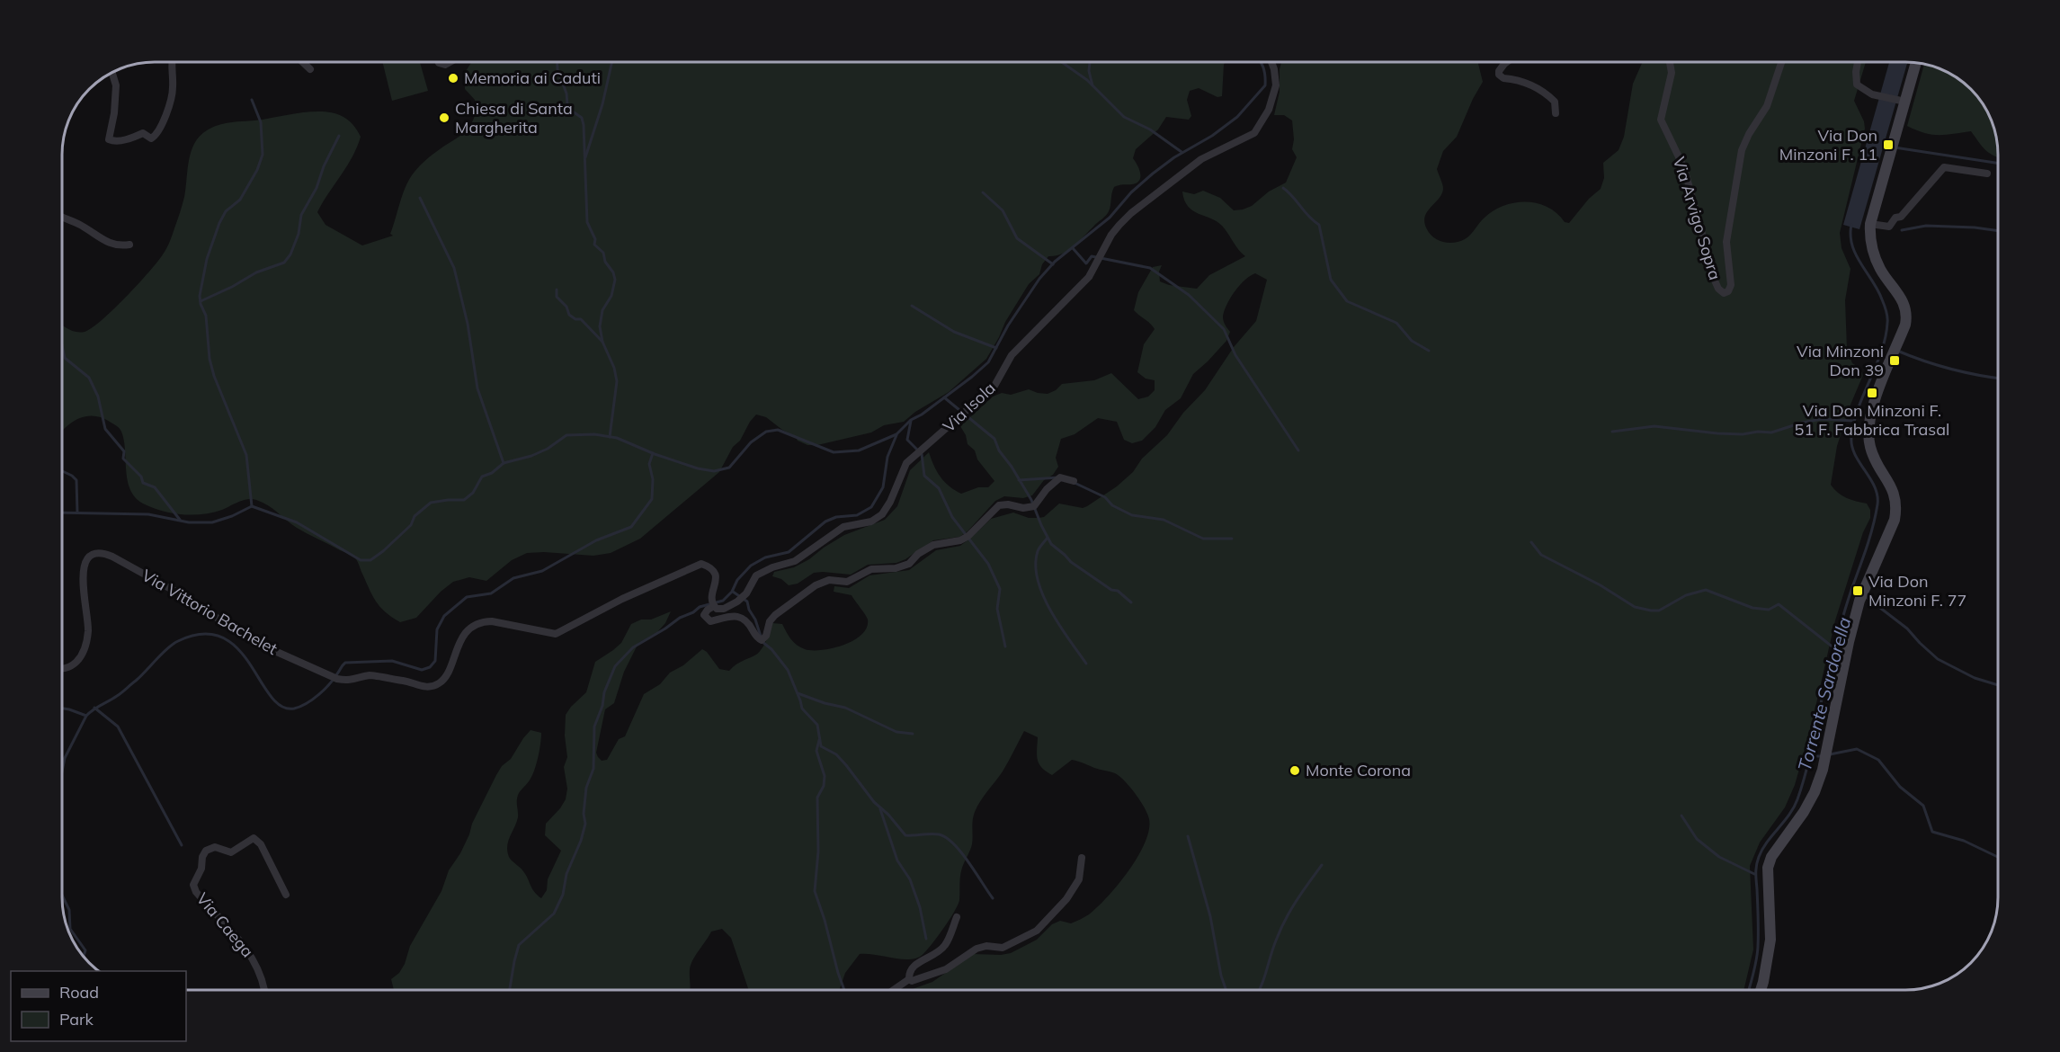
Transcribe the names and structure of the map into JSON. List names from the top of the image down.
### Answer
{
  "streets": {
    "street": [
      "Via Arvigo Sopra",
      "Via Isola",
      "Via Vittorio Bachelet",
      "Via Caega"
    ]
  },
  "crossings": [
    ["Via Isola", "Via Vittorio Bachelet"]
  ],
  "water": ["Torrente Sardorella"],
  "places": {
    "other": ["Memoria ai Caduti", "Chiesa di Santa Margherita", "Monte Corona"],
    "transit": [
      "Via Don Minzoni F. 11",
      "Via Minzoni Don 39",
      "Via Don Minzoni F. 51 F. Fabbrica Trasal",
      "Via Don Minzoni F. 77"
    ]
  },
  "legend": ["Road", "Park"]
}
